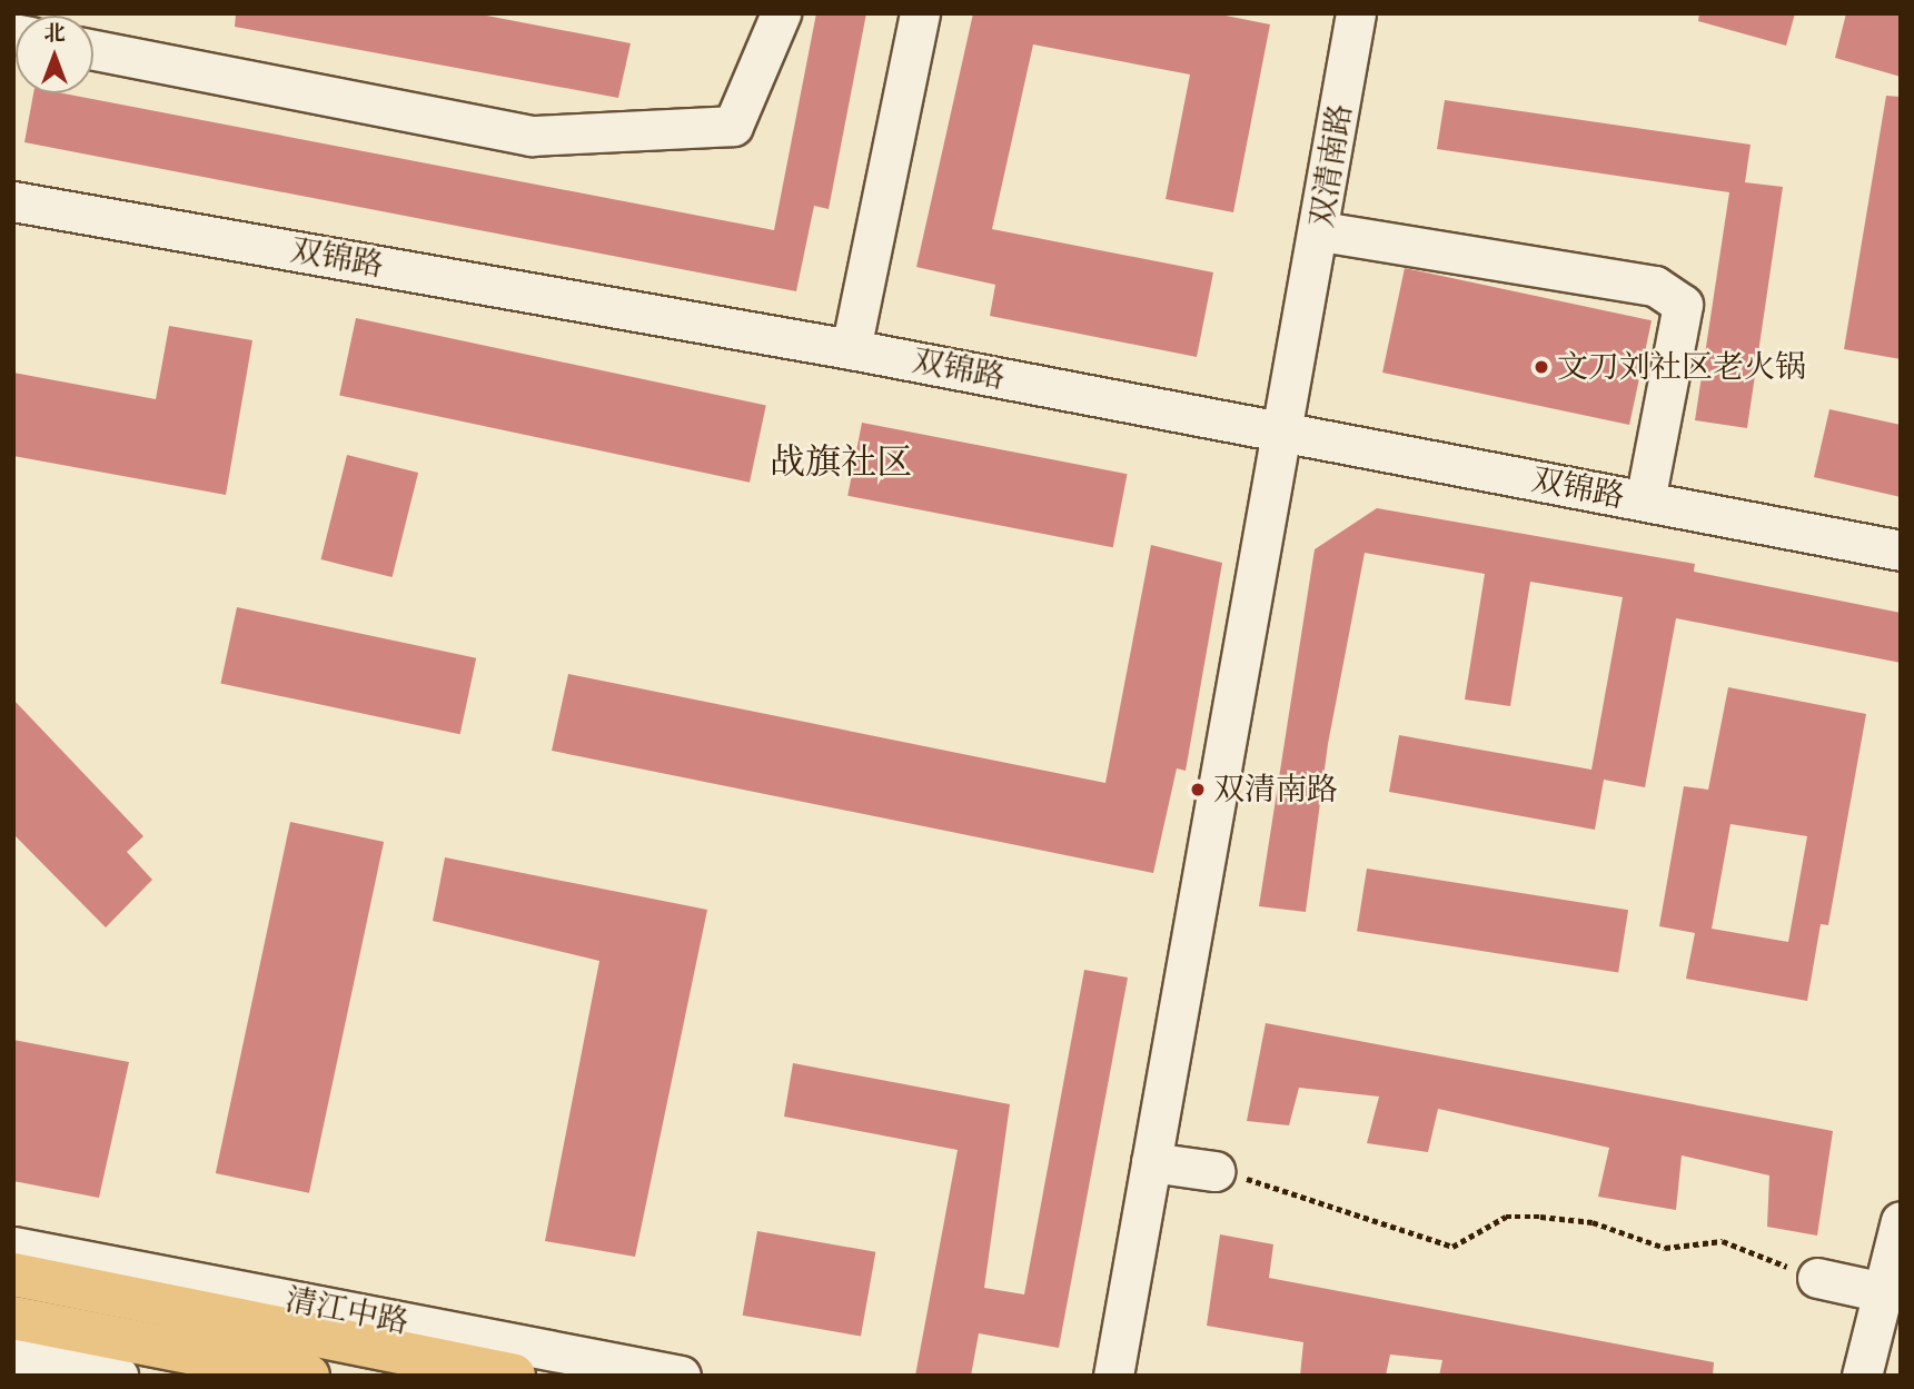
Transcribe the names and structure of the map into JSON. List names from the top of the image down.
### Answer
{
  "streets": {
    "street": ["双清南路", "双锦路", "清江中路"]
  },
  "crossings": [
    ["双清南路", "双锦路"]
  ],
  "districts": ["战旗社区"],
  "places": ["文刀刘社区老火锅", "双清南路"],
  "north": "top"
}
